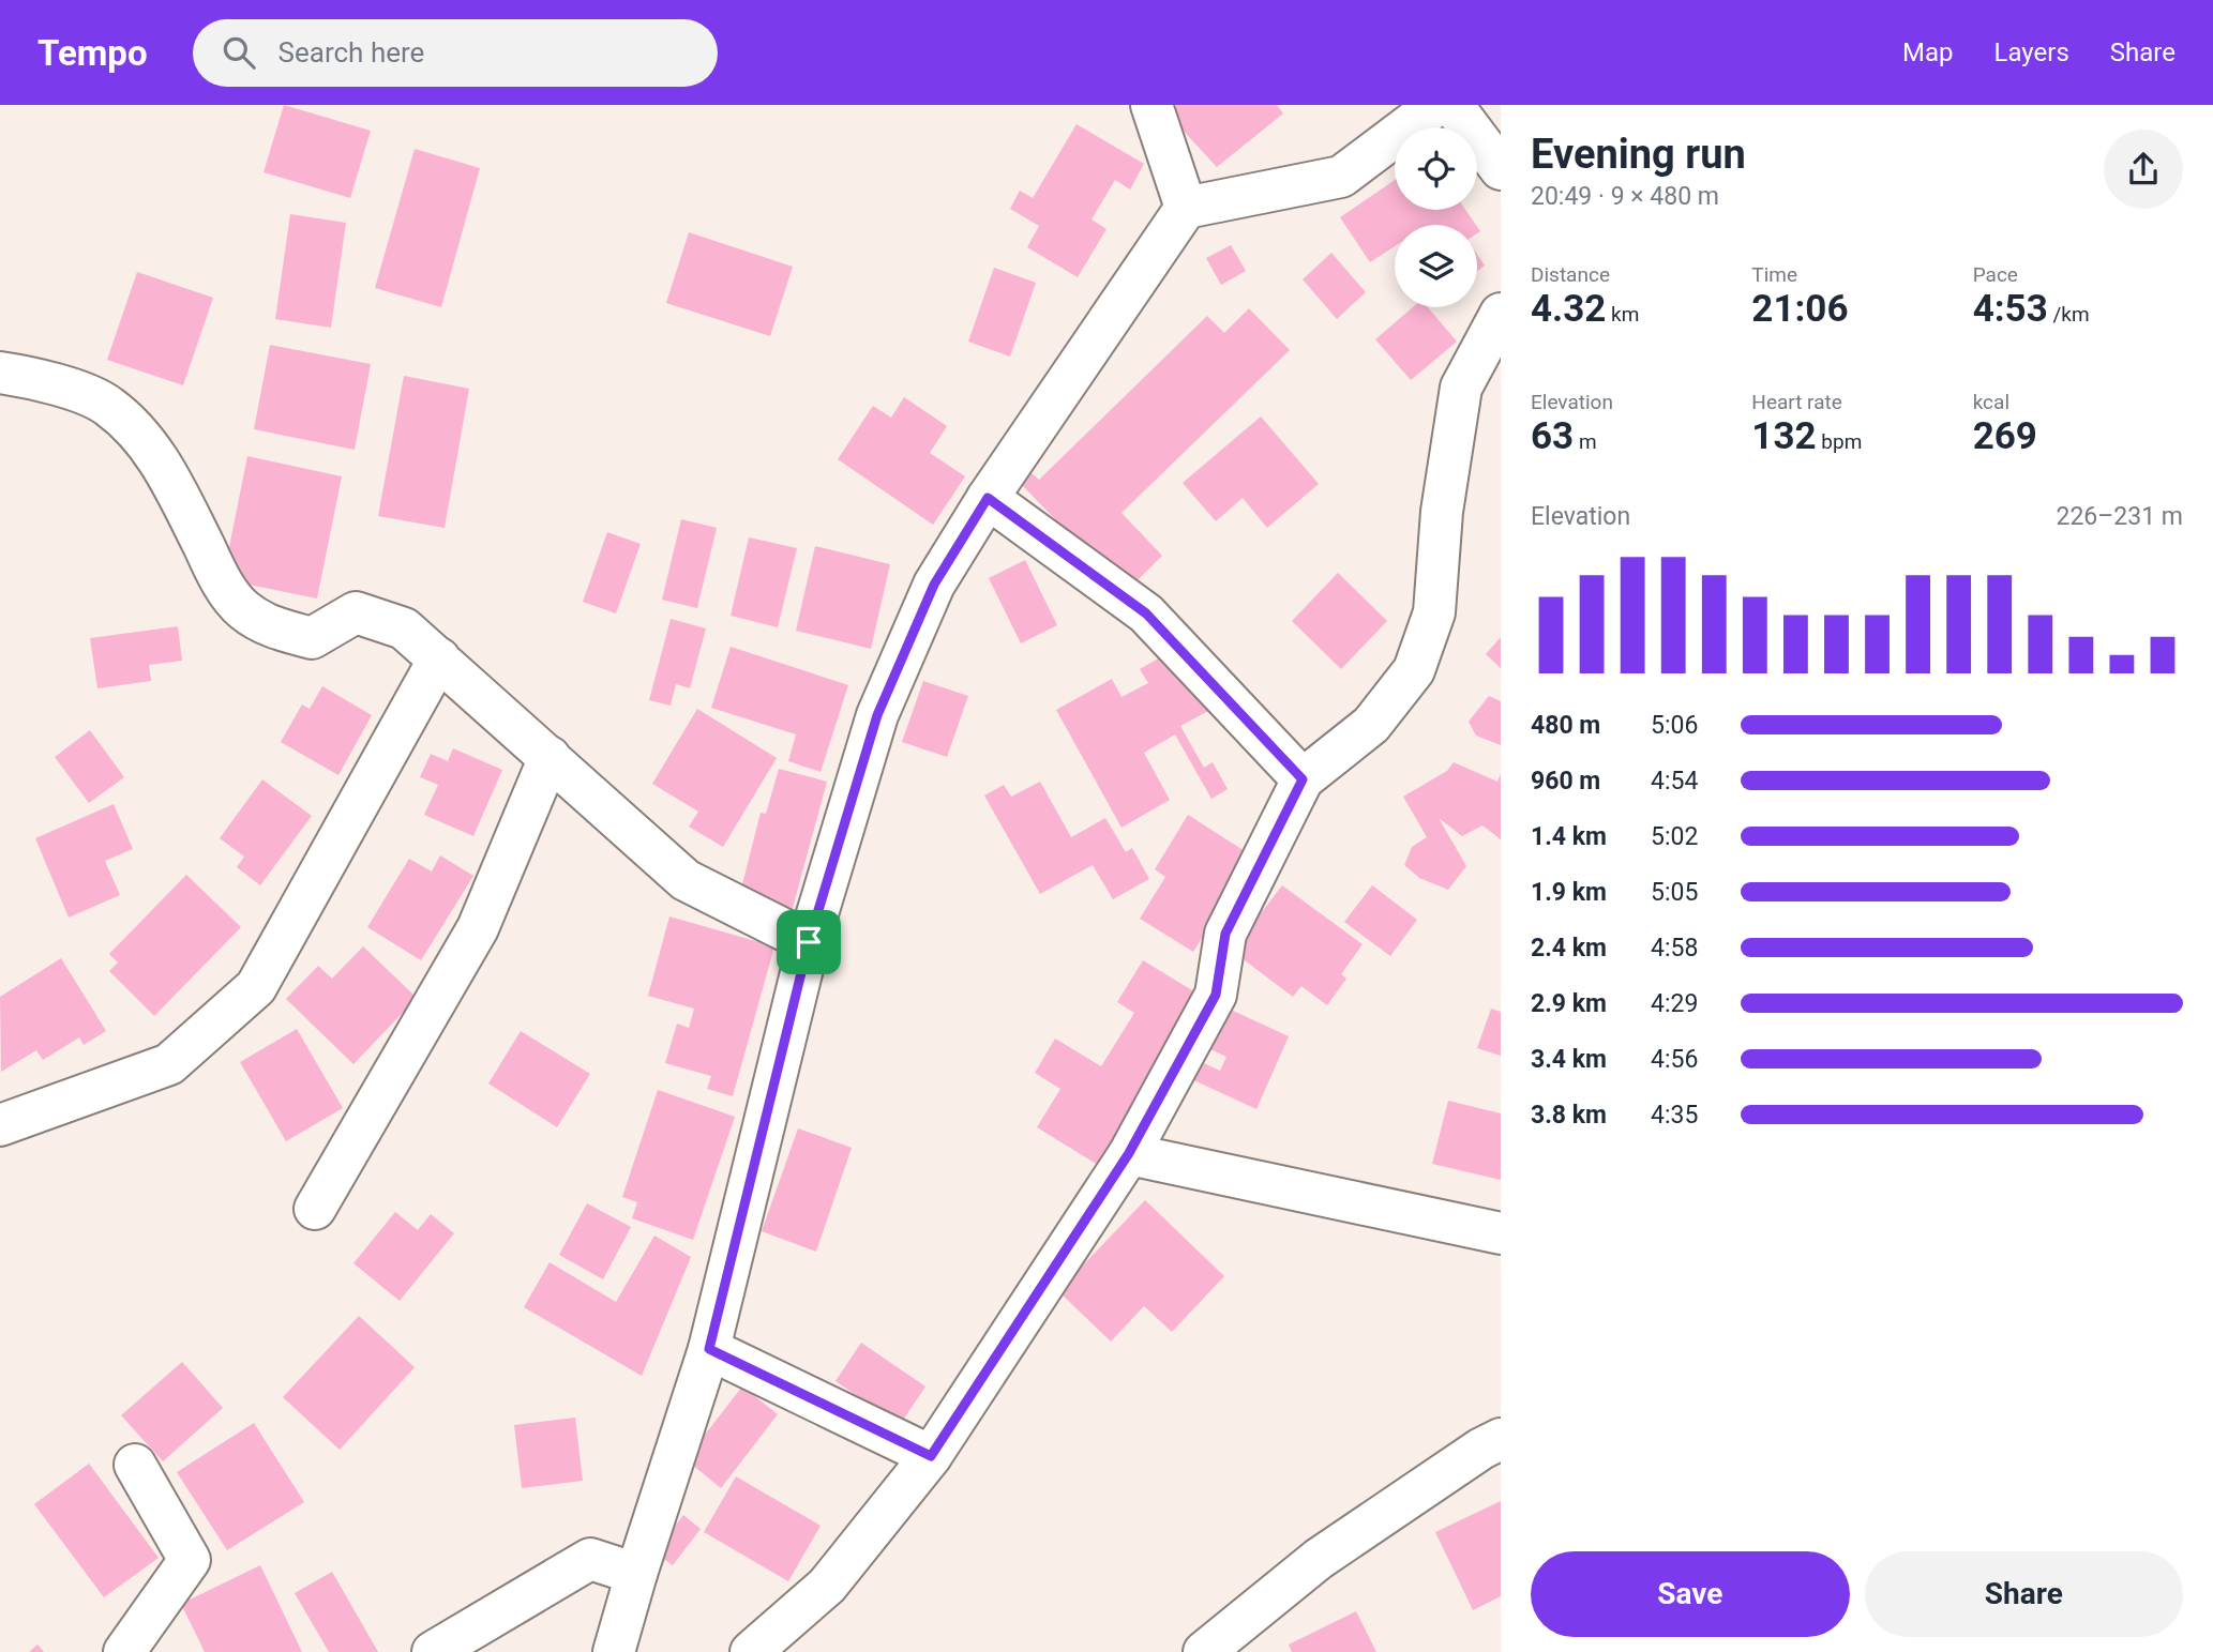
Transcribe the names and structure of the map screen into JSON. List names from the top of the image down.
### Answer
{
  "page": {
    "header": "Tempo",
    "search": "Search here",
    "nav": ["Map", "Layers", "Share"],
    "heading": ["Evening run", "20:49 · 9 × 480 m"],
    "stats": [
      ["Distance", "4.32 km"],
      ["Time", "21:06"],
      ["Pace", "4:53 /km"],
      ["Elevation", "63 m"],
      ["Heart rate", "132 bpm"],
      ["kcal", "269"]
    ],
    "chart": ["Elevation", "226–231 m"],
    "list": [
      {
        "name": "480 m",
        "note": "5:06"
      },
      {
        "name": "960 m",
        "note": "4:54"
      },
      {
        "name": "1.4 km",
        "note": "5:02"
      },
      {
        "name": "1.9 km",
        "note": "5:05"
      },
      {
        "name": "2.4 km",
        "note": "4:58"
      },
      {
        "name": "2.9 km",
        "note": "4:29"
      },
      {
        "name": "3.4 km",
        "note": "4:56"
      },
      {
        "name": "3.8 km",
        "note": "4:35"
      }
    ],
    "buttons": ["Save", "Share"]
  }
}
